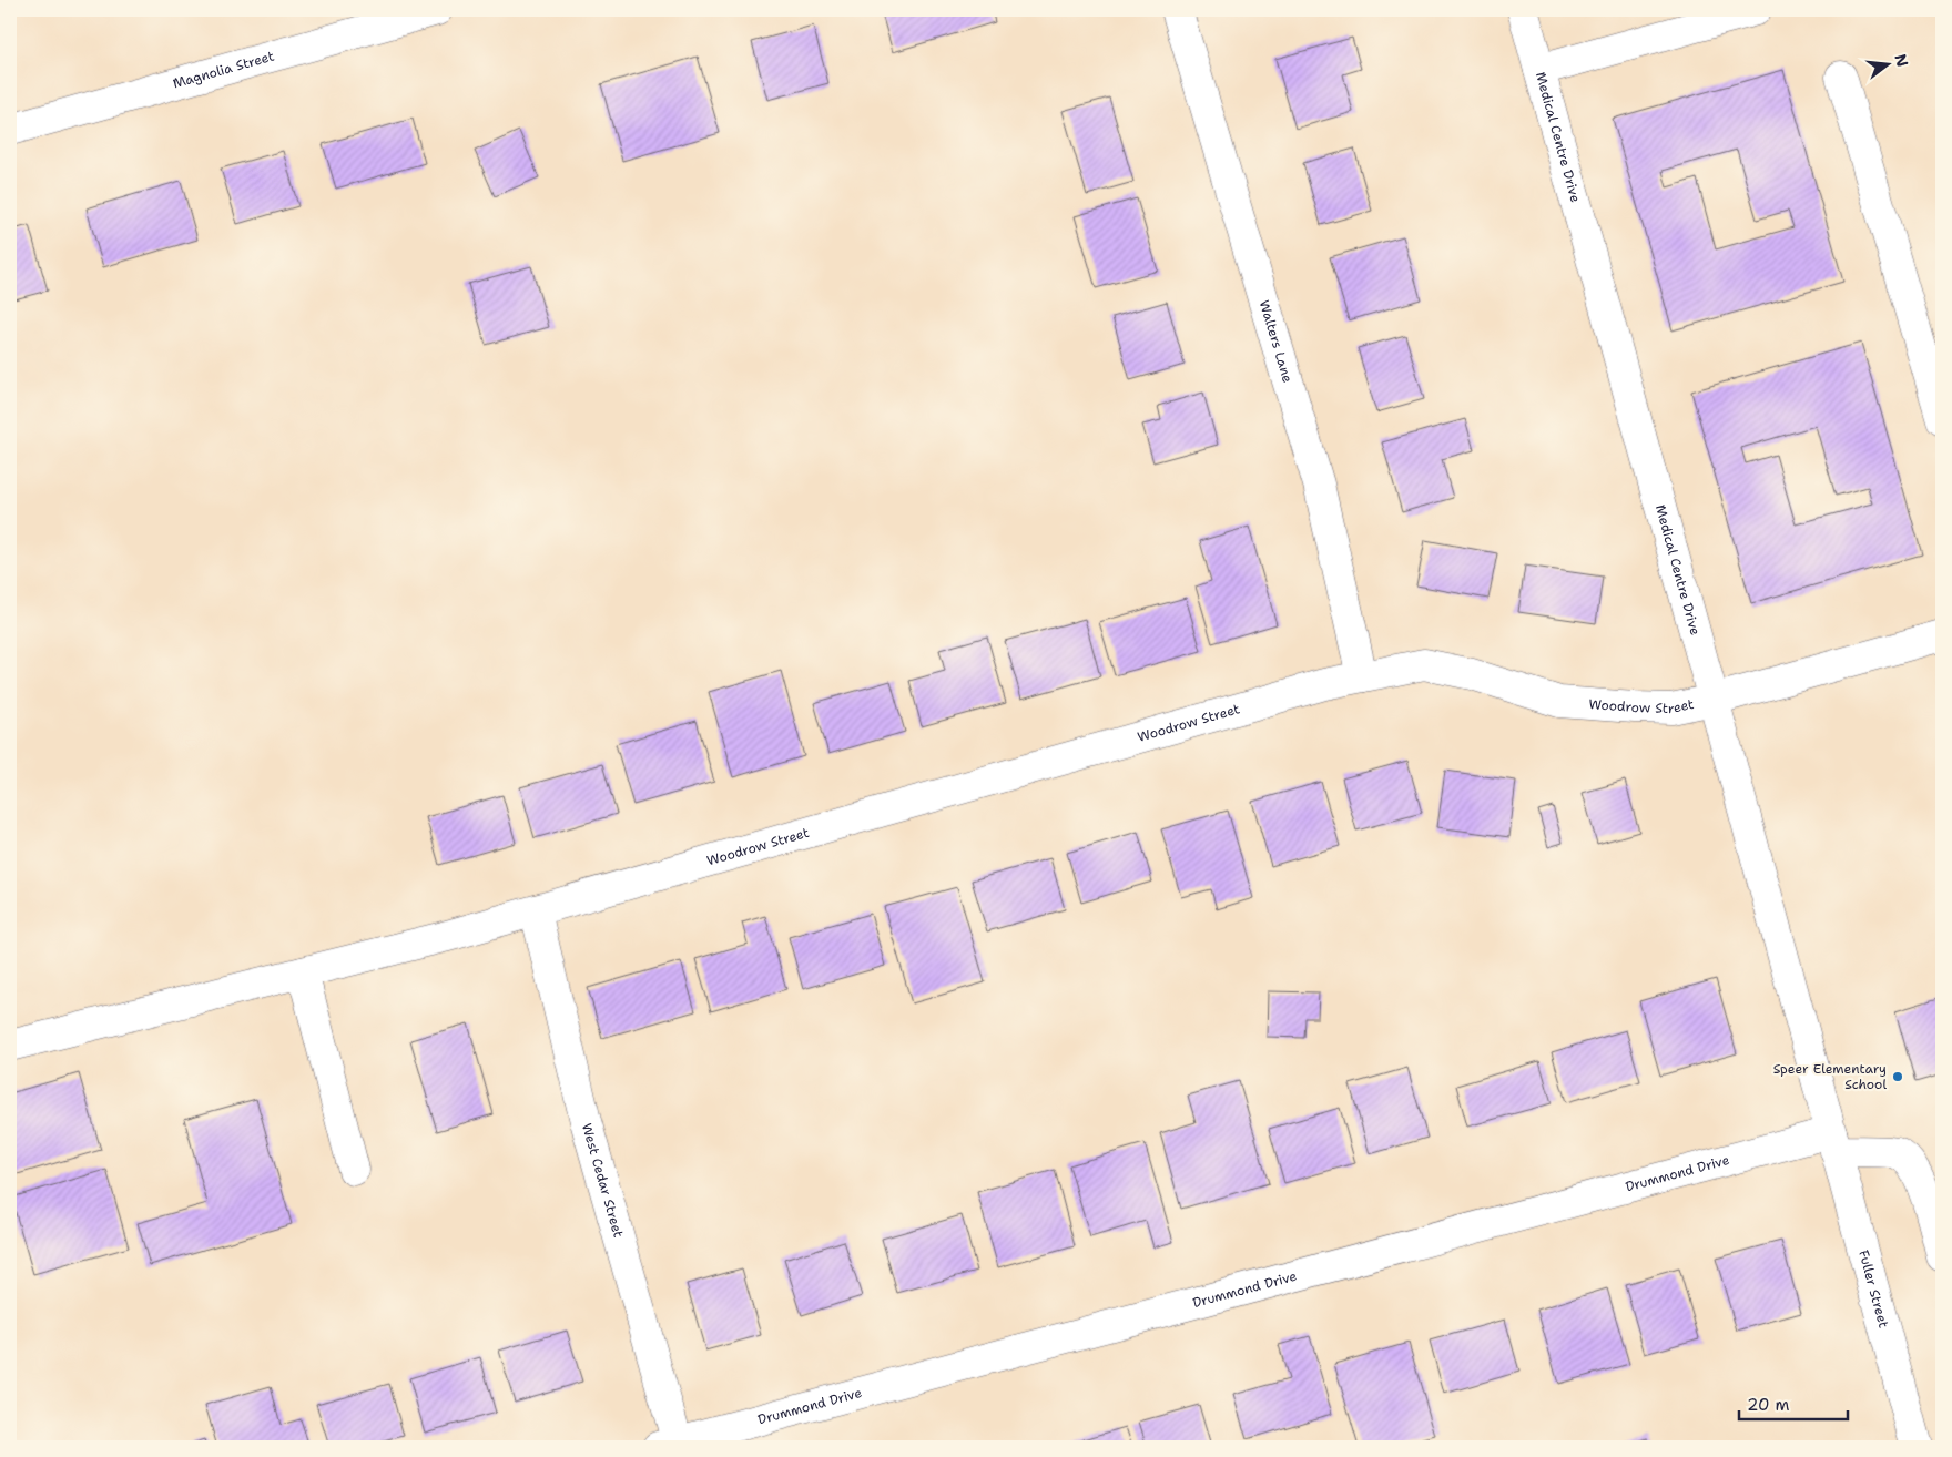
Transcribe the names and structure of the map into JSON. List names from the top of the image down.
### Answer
{
  "streets": {
    "street": [
      "Magnolia Street",
      "Medical Centre Drive",
      "Walters Lane",
      "Woodrow Street",
      "Drummond Drive",
      "West Cedar Street",
      "Fuller Street"
    ]
  },
  "crossings": [
    ["Medical Centre Drive", "Woodrow Street"],
    ["Medical Centre Drive", "Drummond Drive"],
    ["Medical Centre Drive", "Fuller Street"],
    ["Walters Lane", "Woodrow Street"],
    ["Woodrow Street", "West Cedar Street"],
    ["Drummond Drive", "West Cedar Street"],
    ["Drummond Drive", "Fuller Street"]
  ],
  "places": ["Speer Elementary School"],
  "scale_bar": "20 m",
  "north": "right"
}
